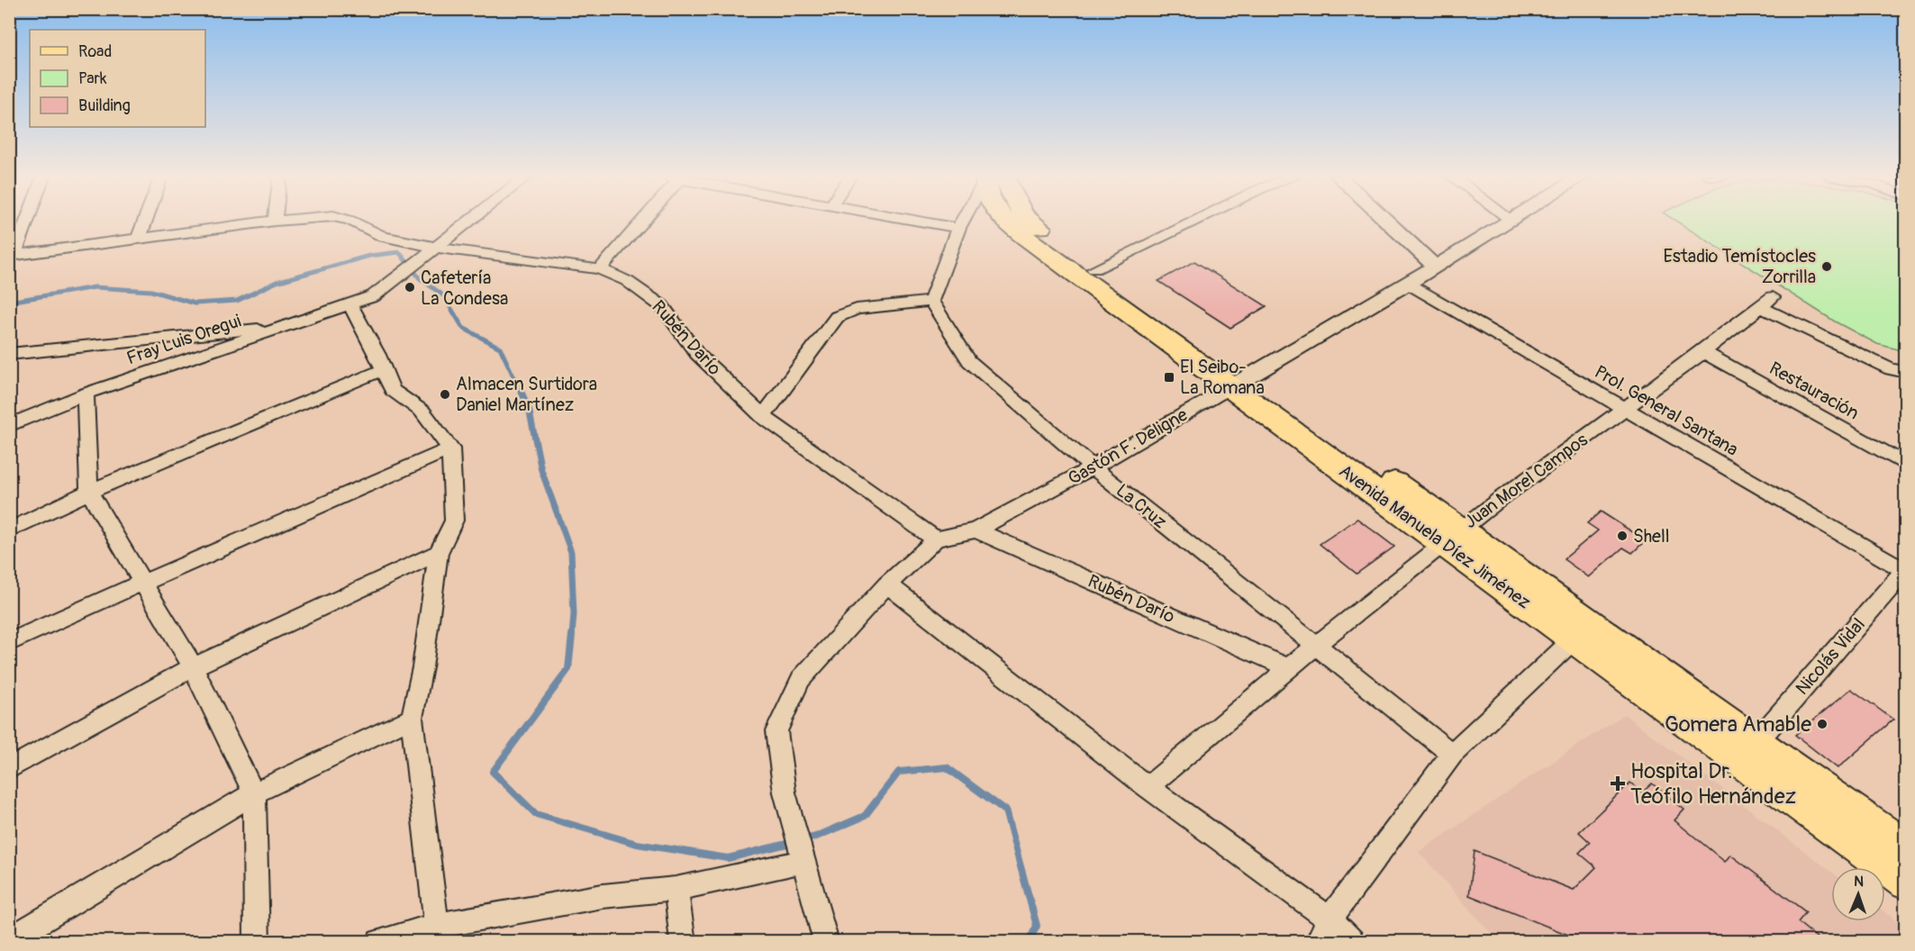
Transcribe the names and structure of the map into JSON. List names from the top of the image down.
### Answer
{
  "streets": {
    "main road": ["Avenida Manuela Díez Jiménez"],
    "street": [
      "Rubén Darío",
      "Fray Luis Oregui",
      "Restauración",
      "Prol. General Santana",
      "Gastón F. Deligne",
      "Juan Morel Campos",
      "La Cruz",
      "Nicolás Vidal"
    ]
  },
  "crossings": [
    ["Rubén Darío", "Fray Luis Oregui"],
    ["Rubén Darío", "Gastón F. Deligne"],
    ["Rubén Darío", "Juan Morel Campos"],
    ["Restauración", "Juan Morel Campos"],
    ["Prol. General Santana", "Gastón F. Deligne"],
    ["Prol. General Santana", "Juan Morel Campos"],
    ["Prol. General Santana", "Nicolás Vidal"],
    ["Gastón F. Deligne", "La Cruz"],
    ["Gastón F. Deligne", "Avenida Manuela Díez Jiménez"],
    ["Juan Morel Campos", "La Cruz"],
    ["Juan Morel Campos", "Avenida Manuela Díez Jiménez"],
    ["Avenida Manuela Díez Jiménez", "Nicolás Vidal"]
  ],
  "places": {
    "other": [
      "Estadio Temístocles Zorrilla",
      "Cafetería La Condesa",
      "Almacen Surtidora Daniel Martínez",
      "Shell",
      "Gomera Amable"
    ],
    "transit": ["El Seibo- La Romana"],
    "health": ["Hospital Dr. Teófilo Hernández"]
  },
  "legend": ["Road", "Park", "Building"],
  "north": "top"
}
